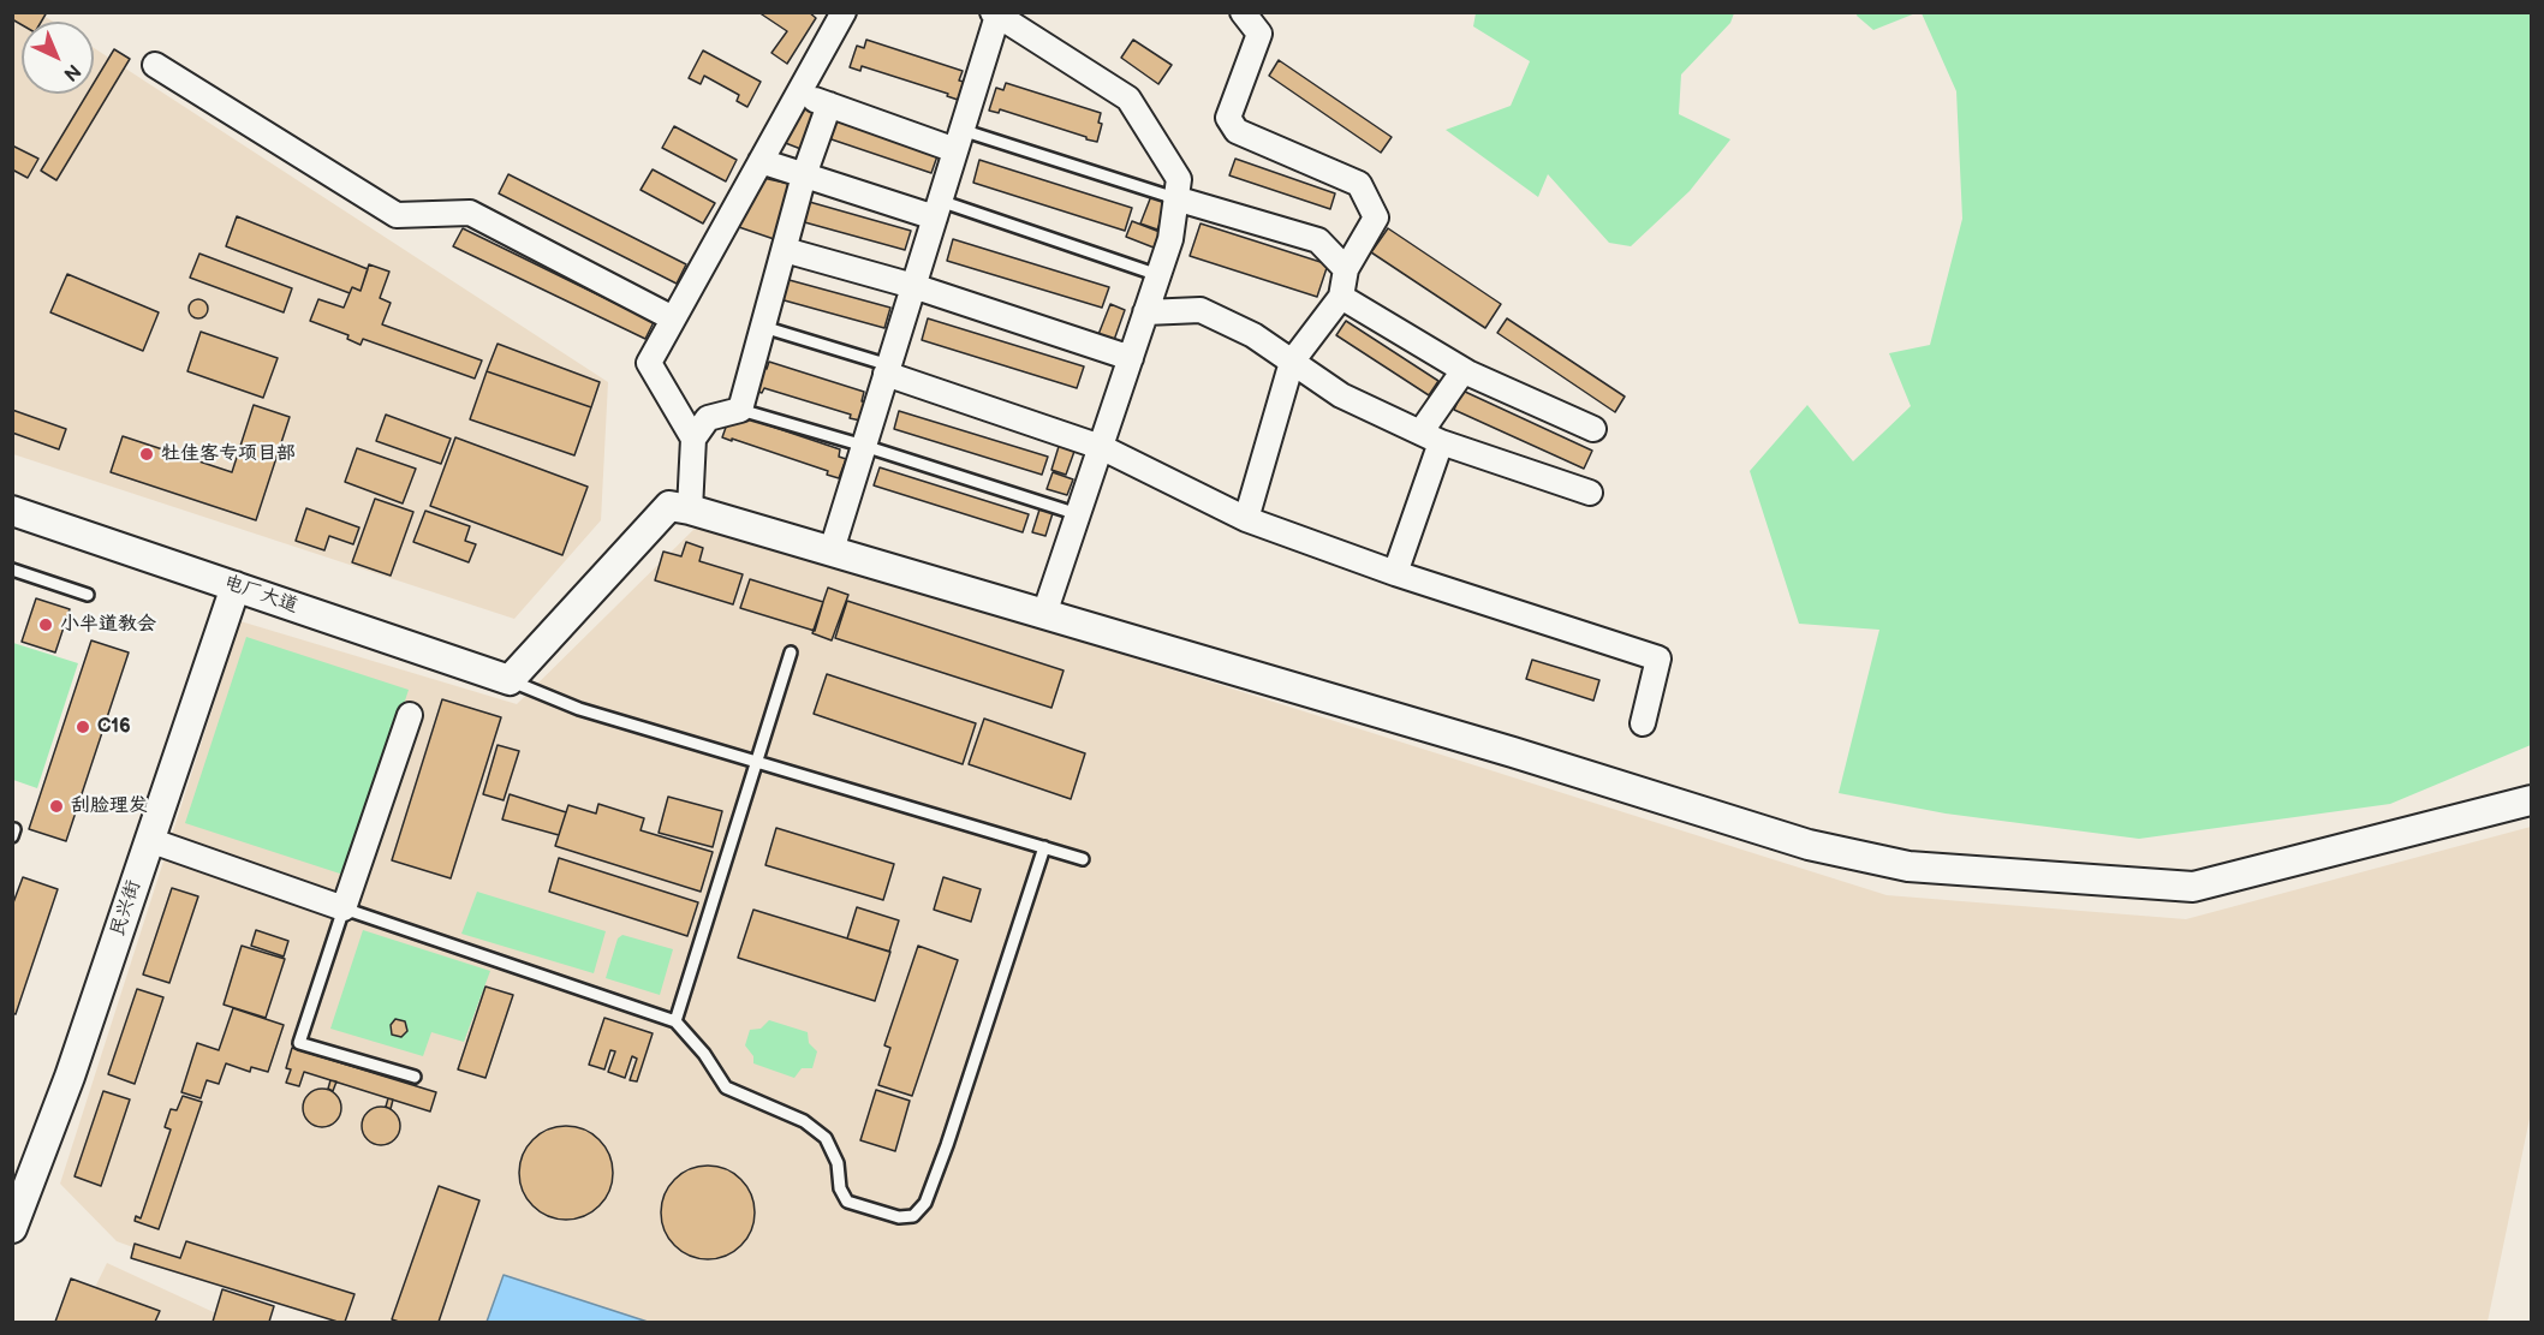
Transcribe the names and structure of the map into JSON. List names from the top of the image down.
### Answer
{
  "streets": {
    "street": ["电厂大道", "民兴街"]
  },
  "crossings": [
    ["电厂大道", "民兴街"]
  ],
  "places": [
    "牡佳客专项目部",
    "小半道教会",
    "C16",
    "刮脸理发"
  ],
  "north": "bottom right"
}
